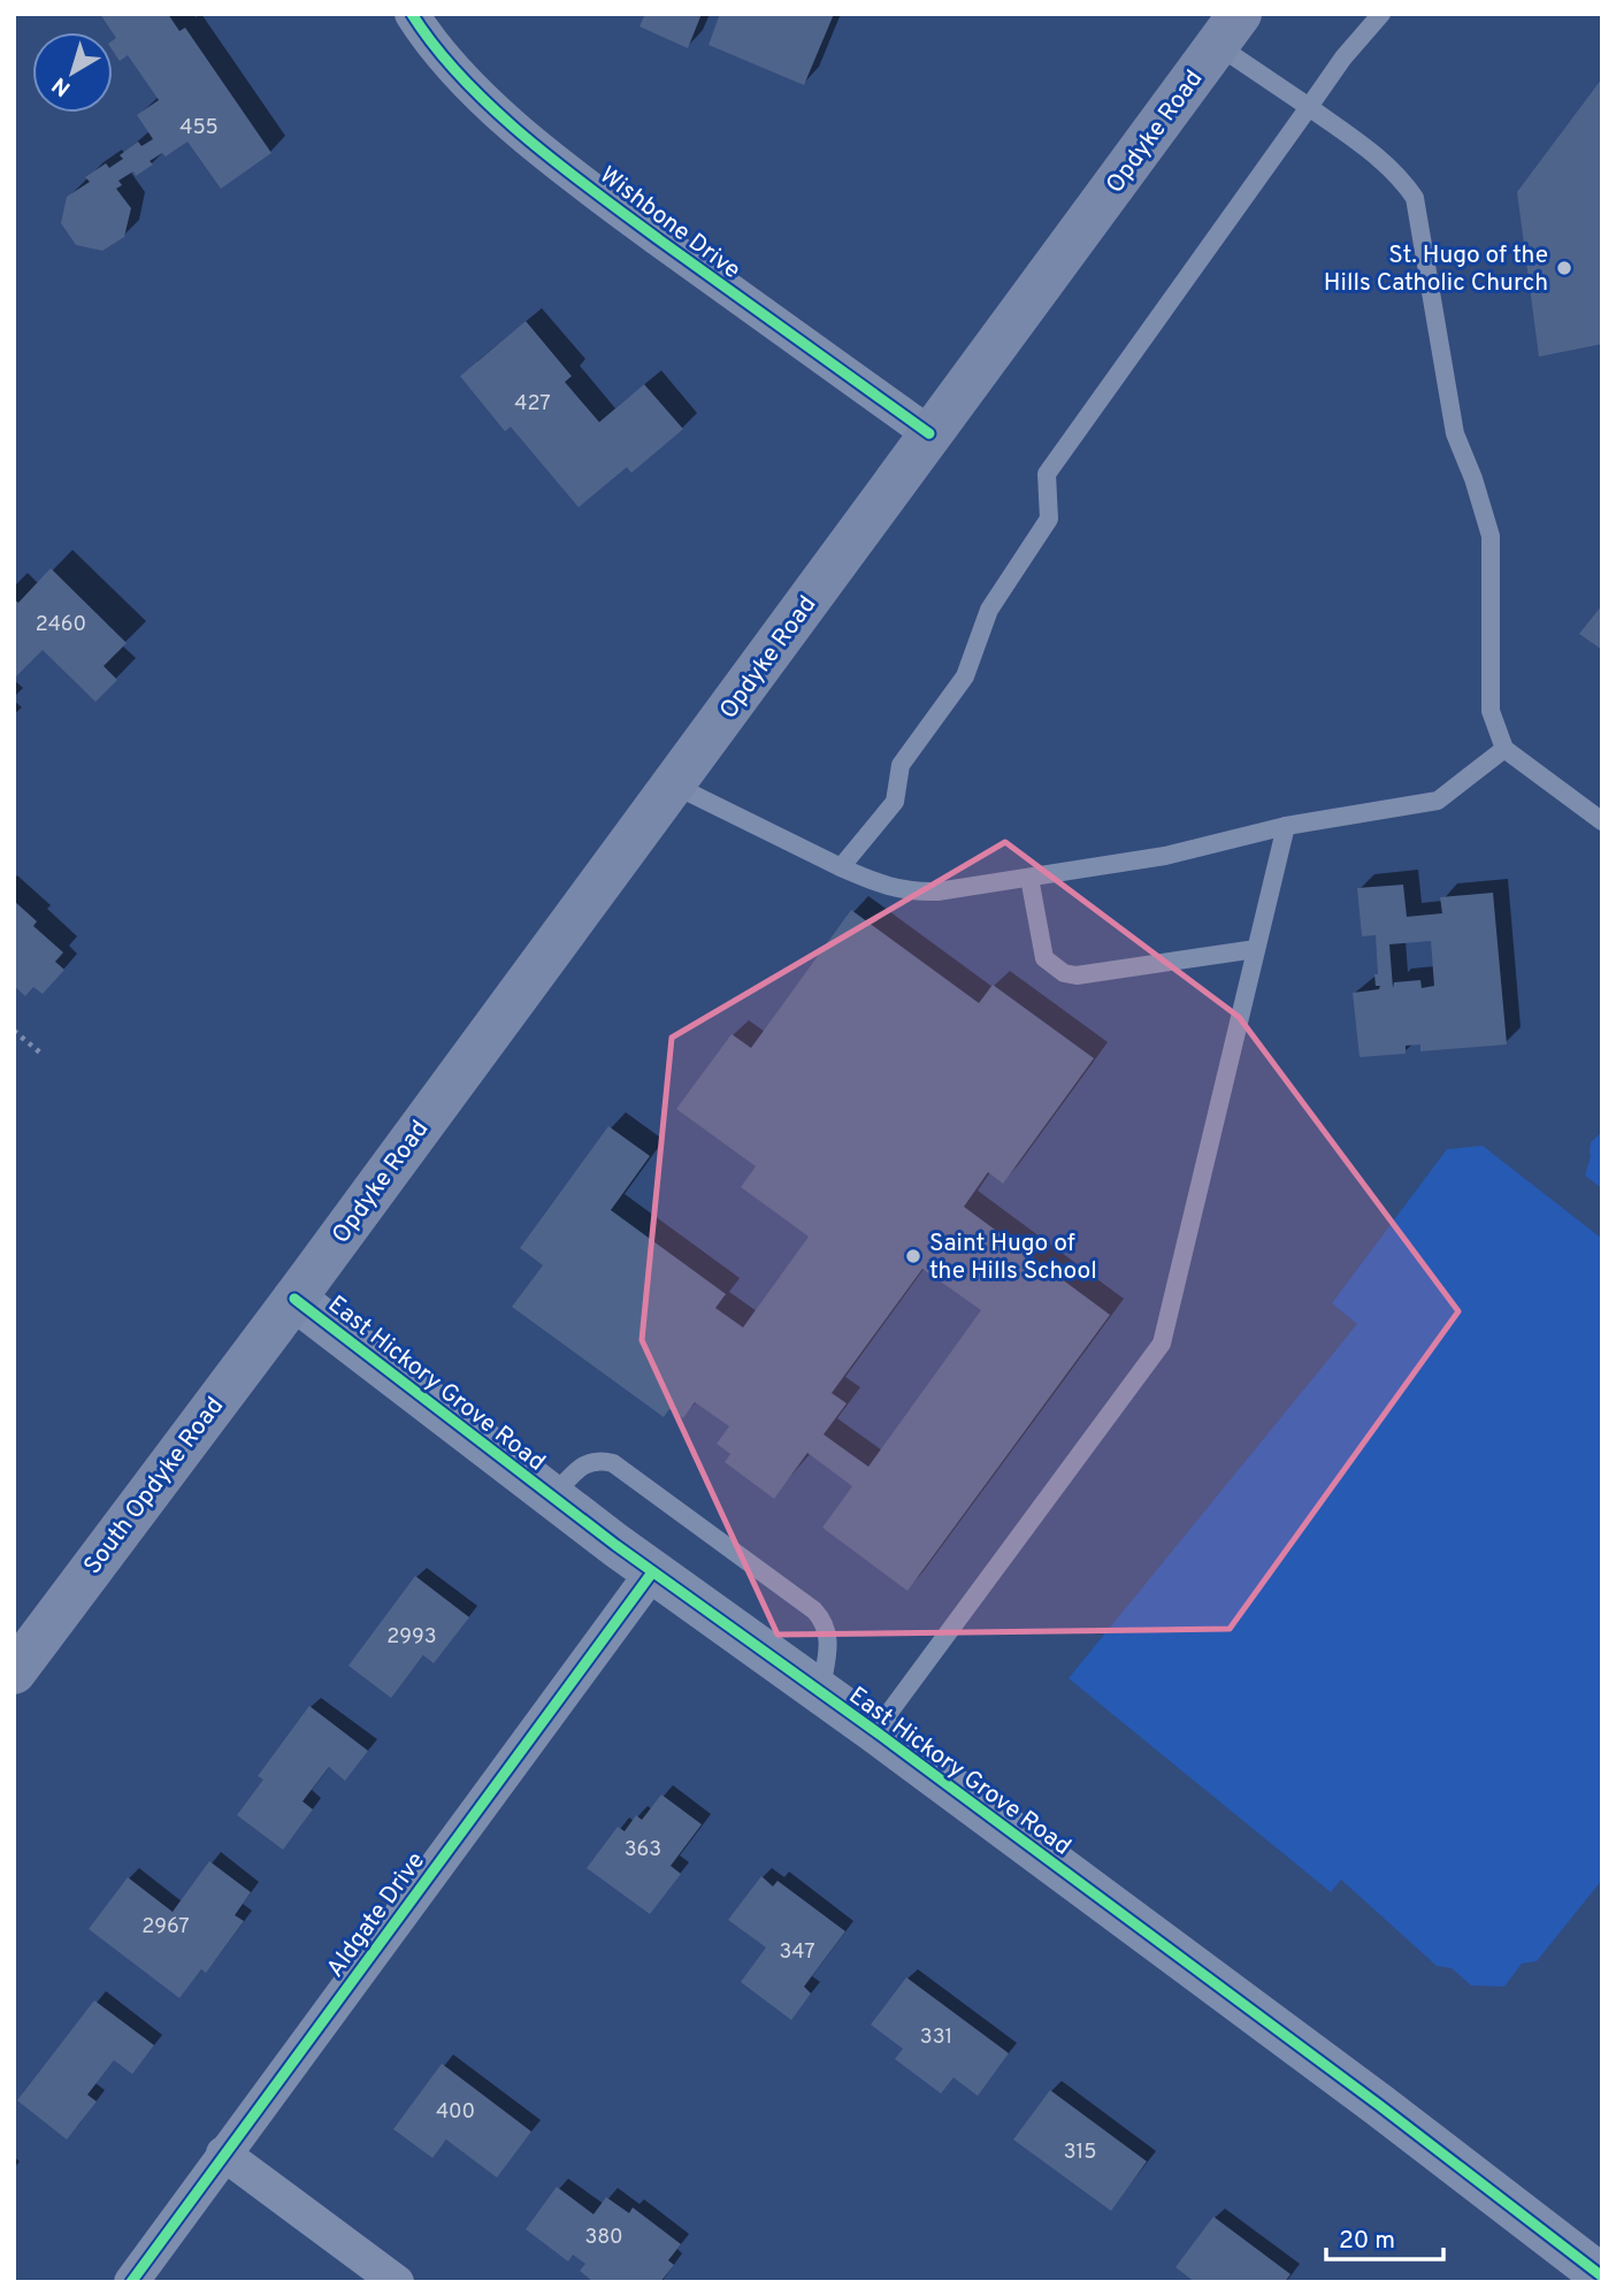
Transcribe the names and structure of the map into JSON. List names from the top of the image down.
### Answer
{
  "streets": {
    "main road": ["Opdyke Road", "South Opdyke Road"],
    "street": ["Wishbone Drive", "East Hickory Grove Road", "Aldgate Drive"]
  },
  "crossings": [
    ["Opdyke Road", "Wishbone Drive"],
    ["Opdyke Road", "East Hickory Grove Road"],
    ["Opdyke Road", "South Opdyke Road"],
    ["East Hickory Grove Road", "South Opdyke Road"],
    ["East Hickory Grove Road", "Aldgate Drive"]
  ],
  "places": ["St. Hugo of the Hills Catholic Church", "Saint Hugo of the Hills School"],
  "house_numbers": [
    "455",
    "427",
    "2460",
    "2993",
    "363",
    "2967",
    "347",
    "331",
    "400",
    "315",
    "380"
  ],
  "scale_bar": "20 m",
  "north": "bottom left"
}
